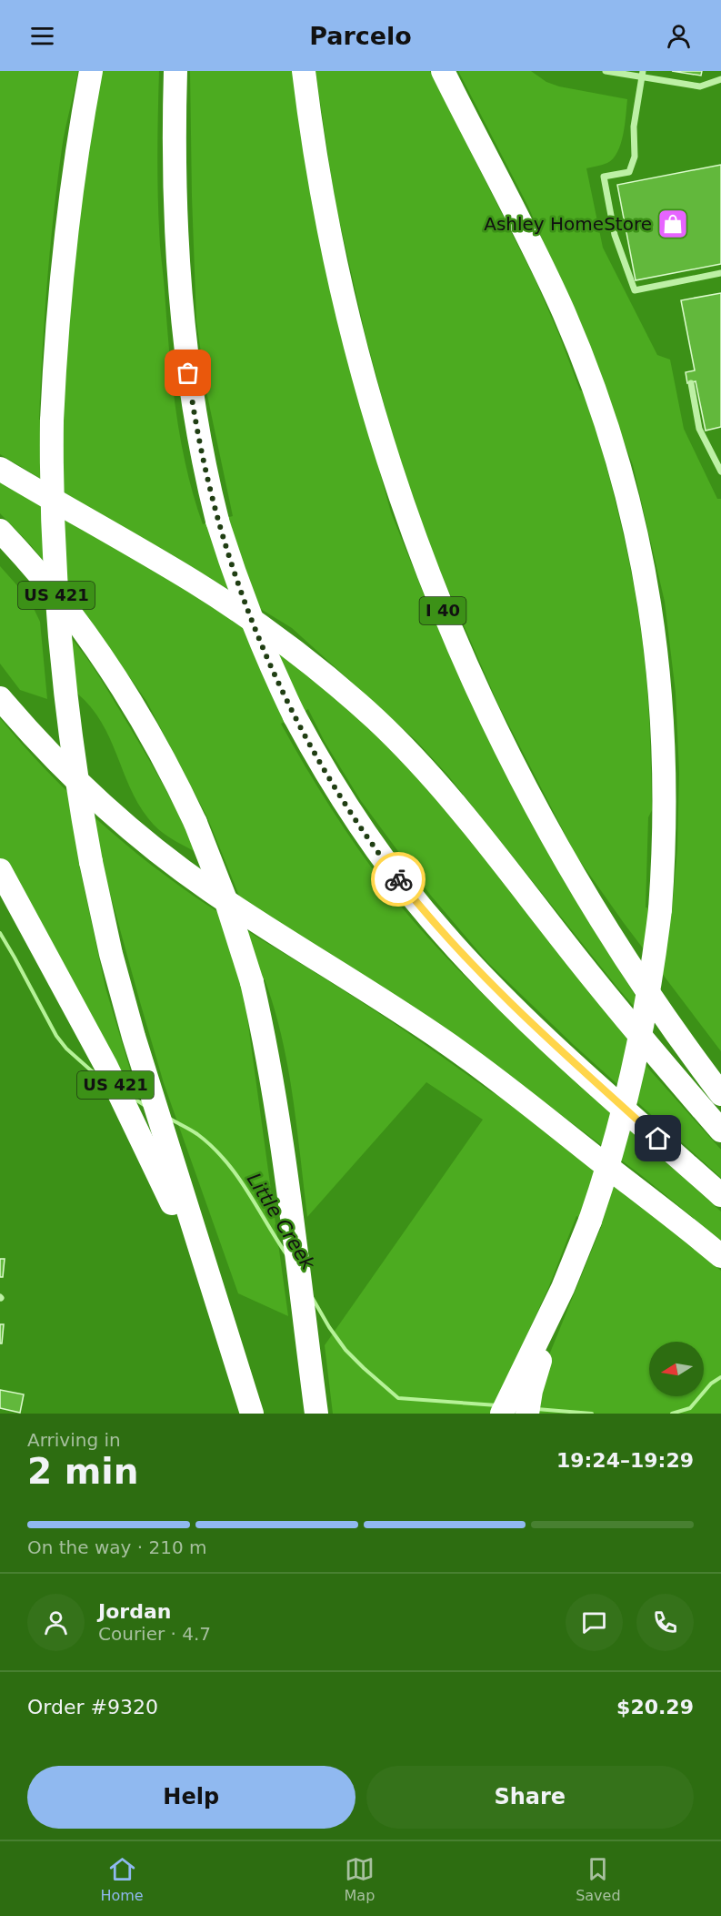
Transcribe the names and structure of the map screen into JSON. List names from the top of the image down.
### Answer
{
  "streets": {
    "highway": ["US 421", "I 40"]
  },
  "water": ["Little Creek"],
  "places": {
    "shop": ["Ashley HomeStore"]
  },
  "north": "left",
  "page": {
    "header": "Parcelo",
    "heading": ["2 min", "Arriving in", "19:24–19:29"],
    "panel": [
      "Jordan",
      "Courier · 4.7",
      "Order #9320",
      "$20.29"
    ],
    "bar": "On the way · 210 m",
    "buttons": ["Help", "Share"],
    "tabs": ["Home", "Map", "Saved"]
  }
}
